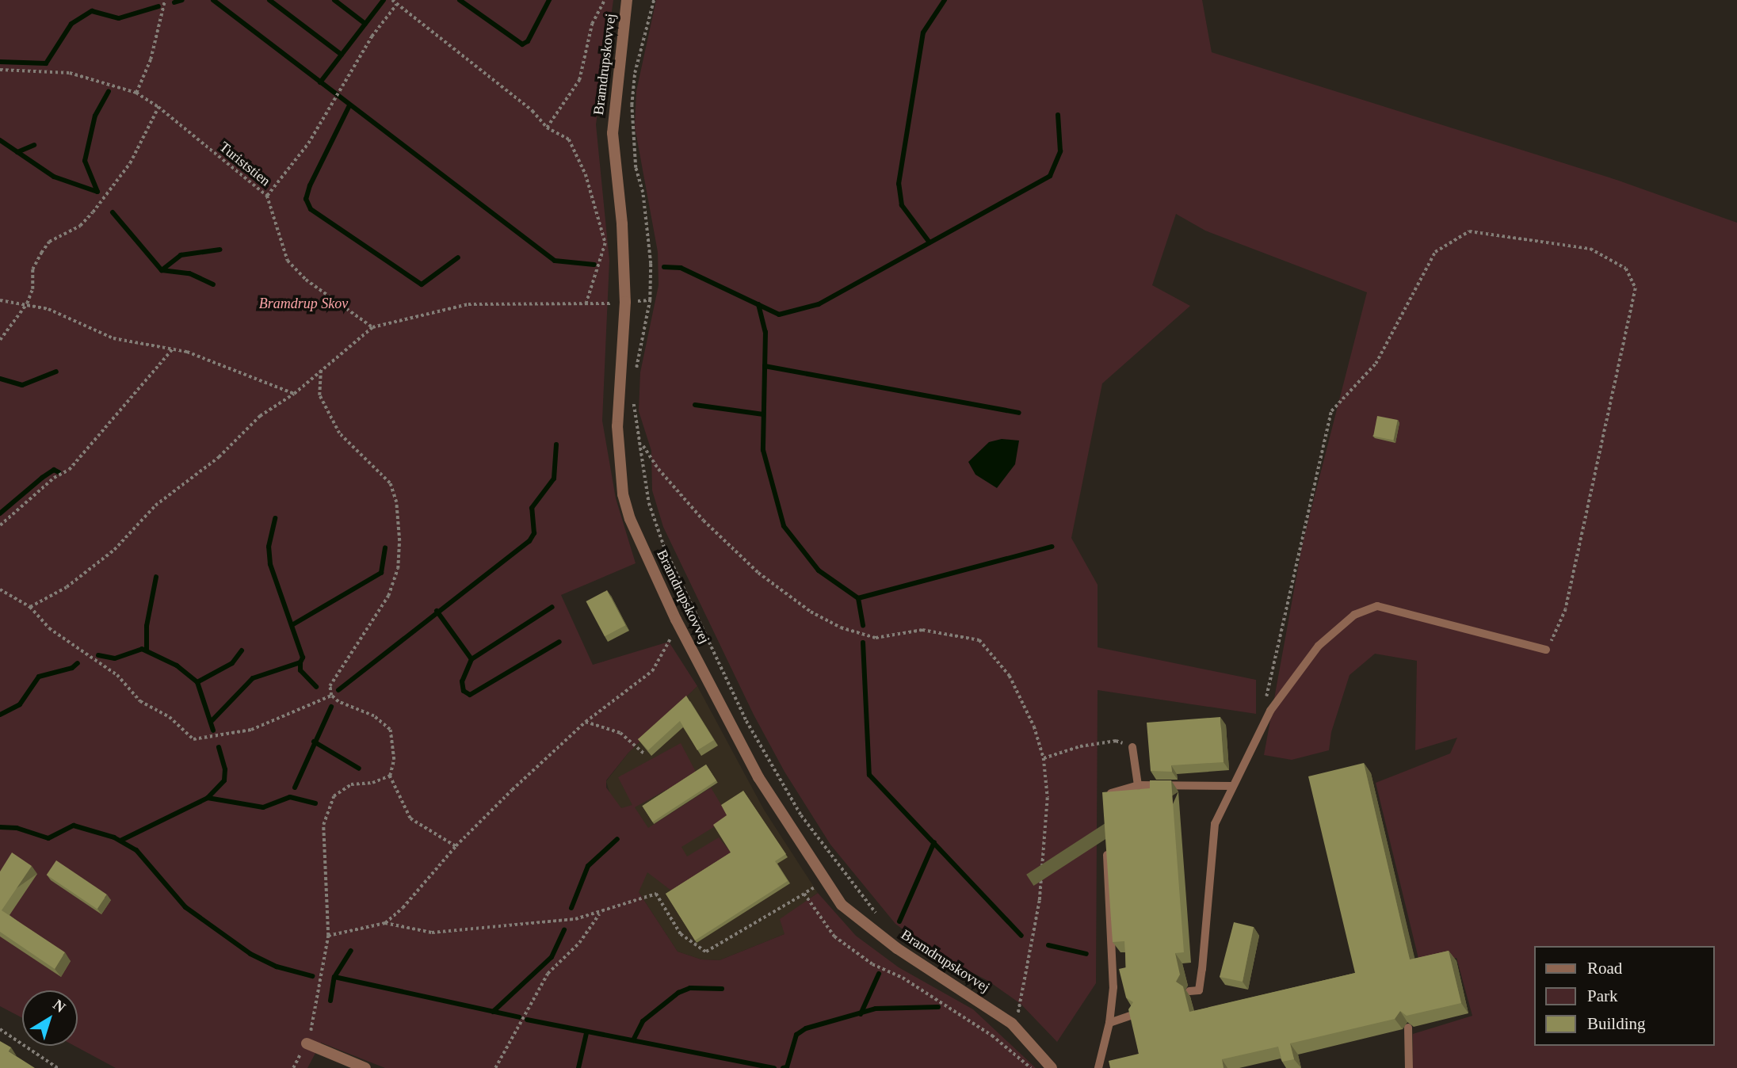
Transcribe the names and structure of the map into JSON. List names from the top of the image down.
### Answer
{
  "streets": {
    "street": ["Bramdrupskovvej"],
    "path": ["Turiststien"]
  },
  "parks": ["Bramdrup Skov"],
  "legend": ["Road", "Park", "Building"],
  "north": "top right"
}
